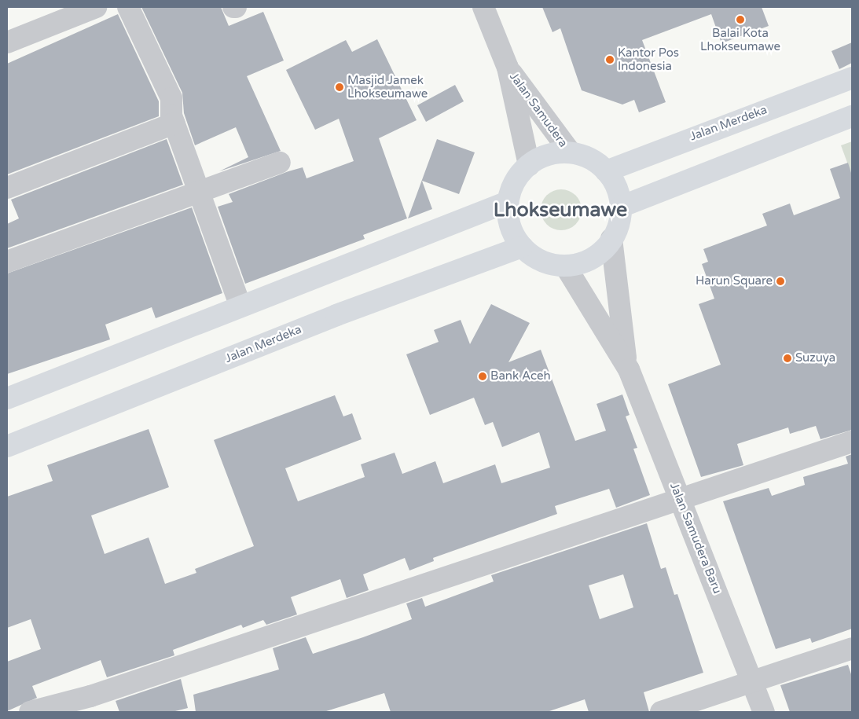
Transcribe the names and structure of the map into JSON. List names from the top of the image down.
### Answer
{
  "streets": {
    "main road": ["Jalan Merdeka"],
    "street": ["Jalan Samudera", "Jalan Samudera Baru"]
  },
  "crossings": [
    ["Jalan Samudera", "Jalan Merdeka"],
    ["Jalan Samudera", "Jalan Samudera Baru"],
    ["Jalan Merdeka", "Jalan Samudera Baru"]
  ],
  "districts": ["Lhokseumawe"],
  "places": [
    "Balai Kota Lhokseumawe",
    "Kantor Pos Indonesia",
    "Masjid Jamek Lhokseumawe",
    "Harun Square",
    "Suzuya",
    "Bank Aceh"
  ]
}
